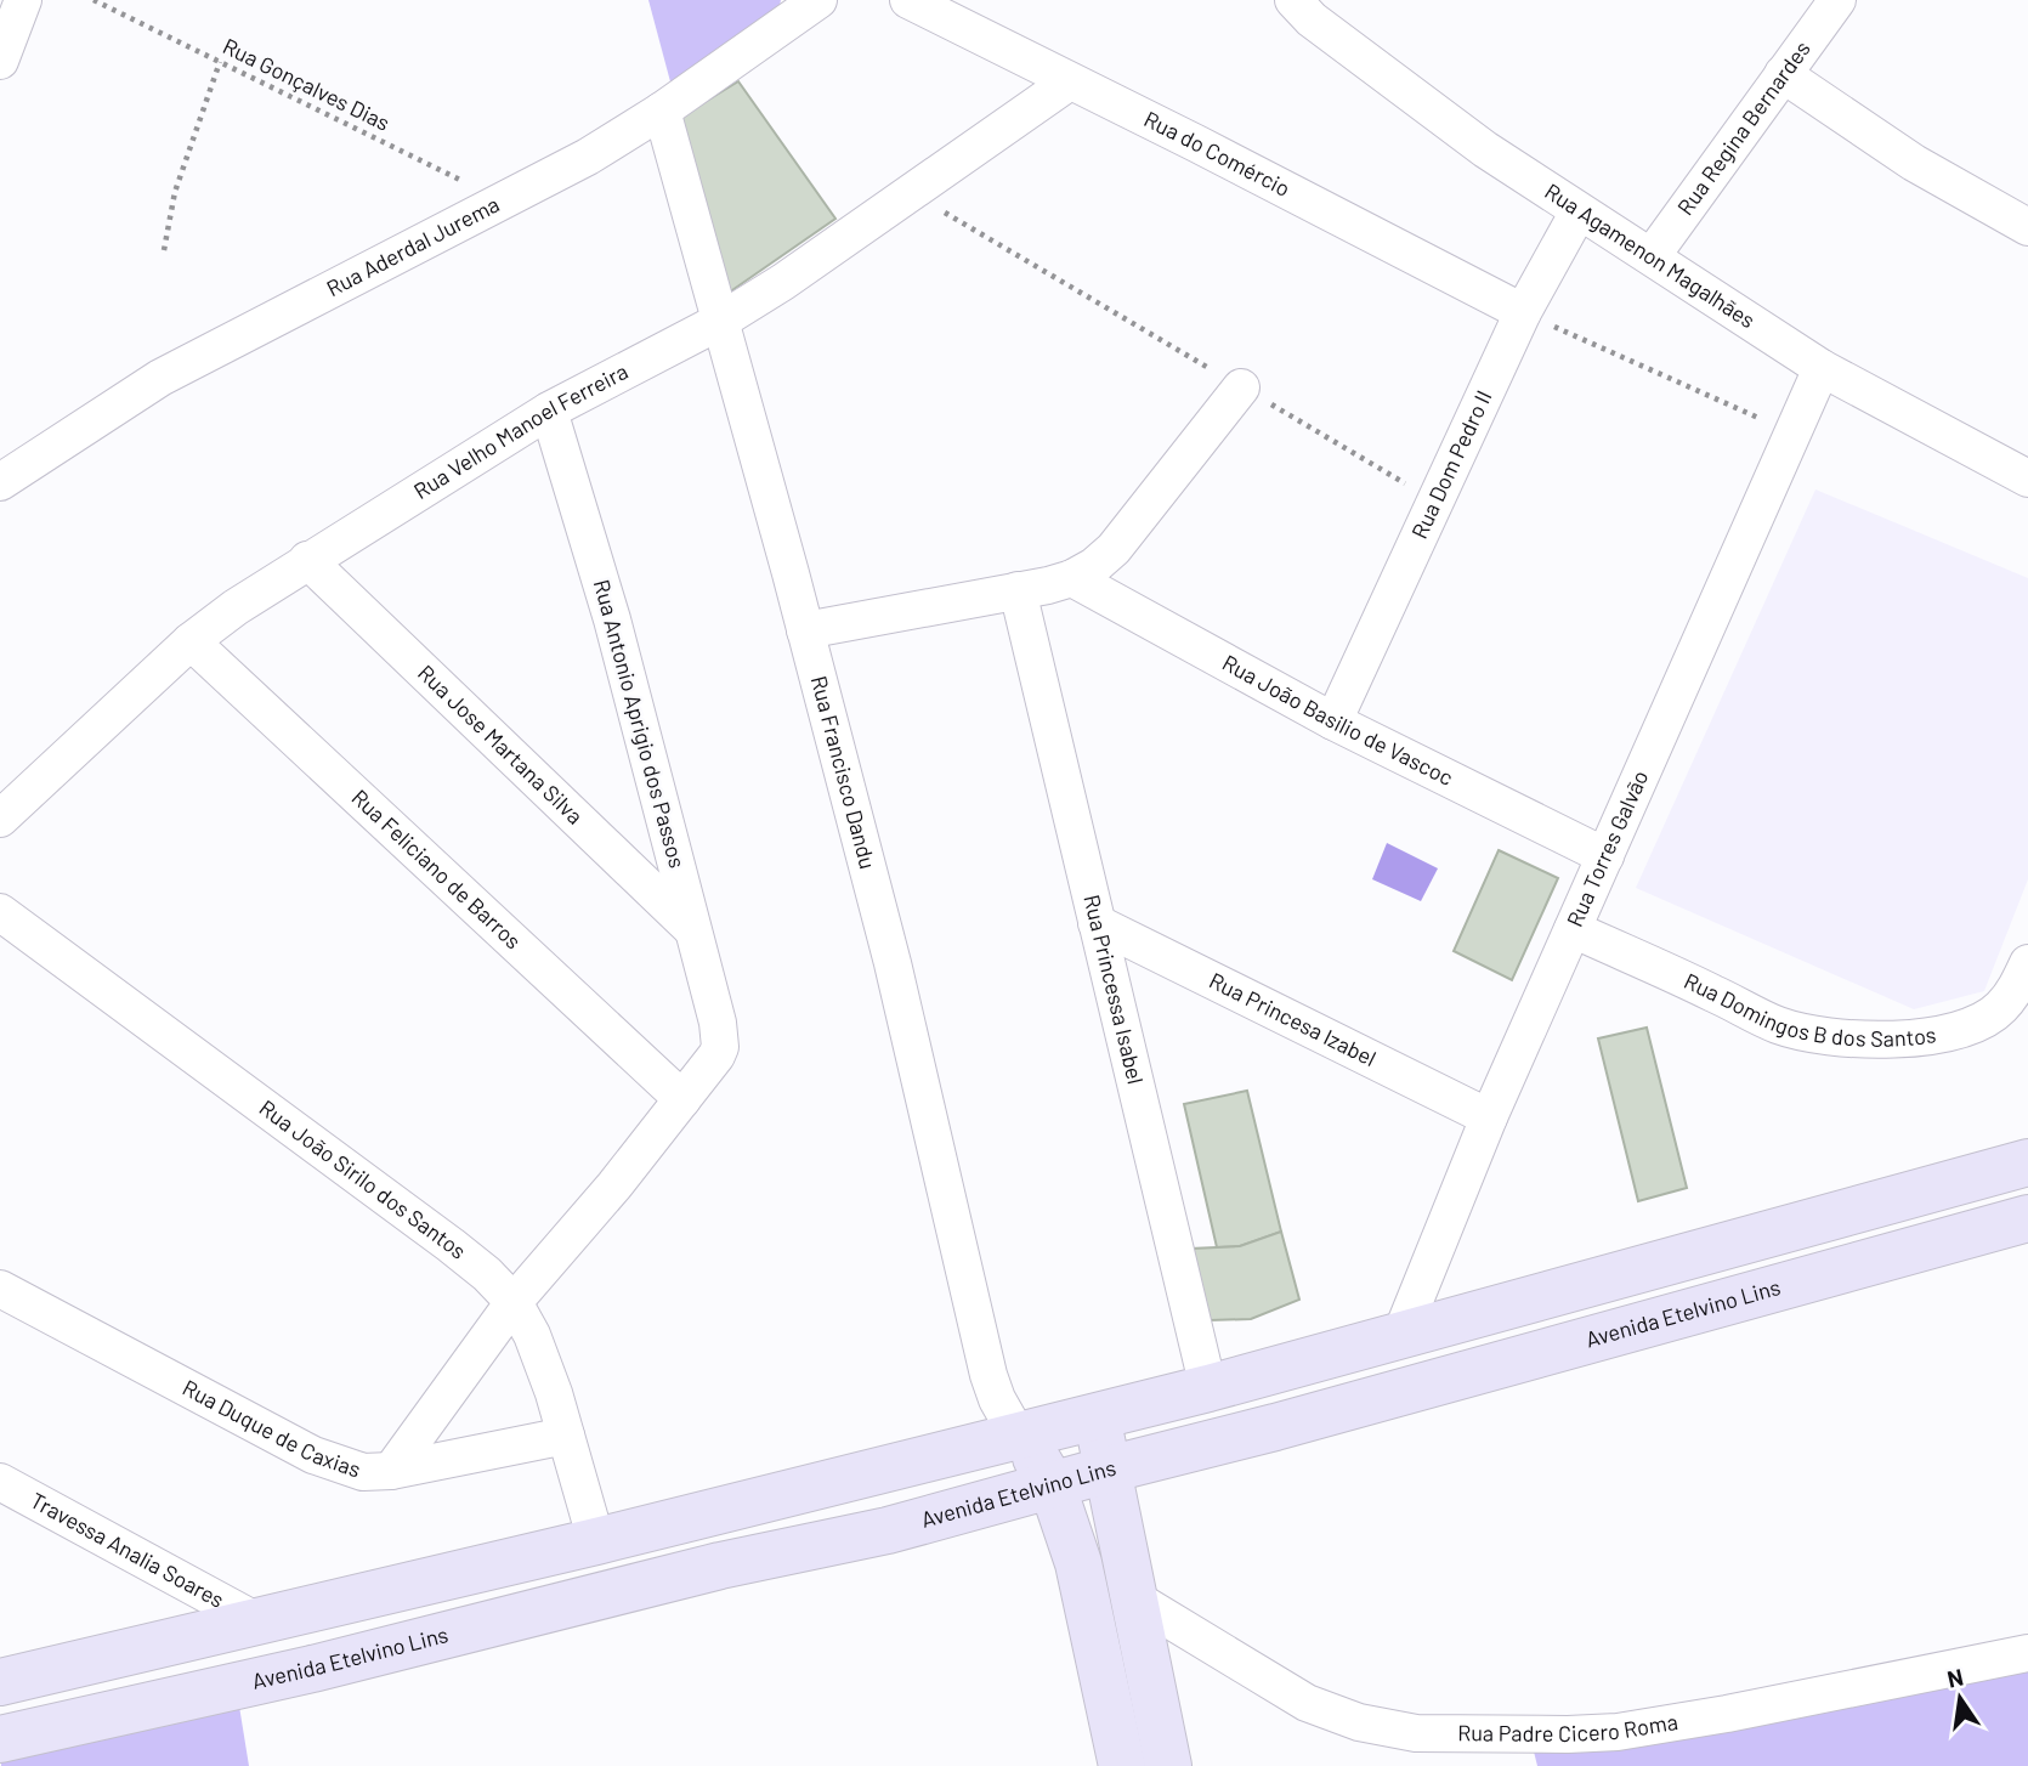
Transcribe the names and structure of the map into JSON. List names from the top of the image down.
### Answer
{
  "streets": {
    "main road": ["Avenida Etelvino Lins"],
    "street": [
      "Rua Regina Bernardes",
      "Rua do Comércio",
      "Rua Aderdal Jurema",
      "Rua Agamenon Magalhães",
      "Rua Velho Manoel Ferreira",
      "Rua Dom Pedro II",
      "Rua João Basilio de Vascoc",
      "Rua Antonio Aprigio dos Passos",
      "Rua Jose Martana Silva",
      "Rua Francisco Dandu",
      "Rua Torres Galvão",
      "Rua Feliciano de Barros",
      "Rua Princessa Isabel",
      "Rua Domingos B dos Santos",
      "Rua Princesa Izabel",
      "Rua João Sirilo dos Santos",
      "Rua Duque de Caxias",
      "Travessa Analia Soares",
      "Rua Padre Cicero Roma"
    ],
    "path": ["Rua Gonçalves Dias"]
  },
  "crossings": [
    ["Rua Gonçalves Dias", "Rua Aderdal Jurema"],
    ["Rua Regina Bernardes", "Rua Agamenon Magalhães"],
    ["Rua do Comércio", "Rua Velho Manoel Ferreira"],
    ["Rua do Comércio", "Rua Dom Pedro II"],
    ["Rua Aderdal Jurema", "Rua Francisco Dandu"],
    ["Rua Agamenon Magalhães", "Rua Dom Pedro II"],
    ["Rua Agamenon Magalhães", "Rua Torres Galvão"],
    ["Rua Velho Manoel Ferreira", "Rua Antonio Aprigio dos Passos"],
    ["Rua Velho Manoel Ferreira", "Rua Jose Martana Silva"],
    ["Rua Velho Manoel Ferreira", "Rua Francisco Dandu"],
    ["Rua Velho Manoel Ferreira", "Rua Feliciano de Barros"],
    ["Rua Dom Pedro II", "Rua João Basilio de Vascoc"],
    ["Rua João Basilio de Vascoc", "Rua Torres Galvão"],
    ["Rua Antonio Aprigio dos Passos", "Rua Jose Martana Silva"],
    ["Rua Antonio Aprigio dos Passos", "Rua Feliciano de Barros"],
    ["Rua Torres Galvão", "Rua Domingos B dos Santos"],
    ["Rua Torres Galvão", "Rua Princesa Izabel"],
    ["Rua Princessa Isabel", "Rua Princesa Izabel"],
    ["Rua João Sirilo dos Santos", "Rua Duque de Caxias"]
  ],
  "north": "top"
}
